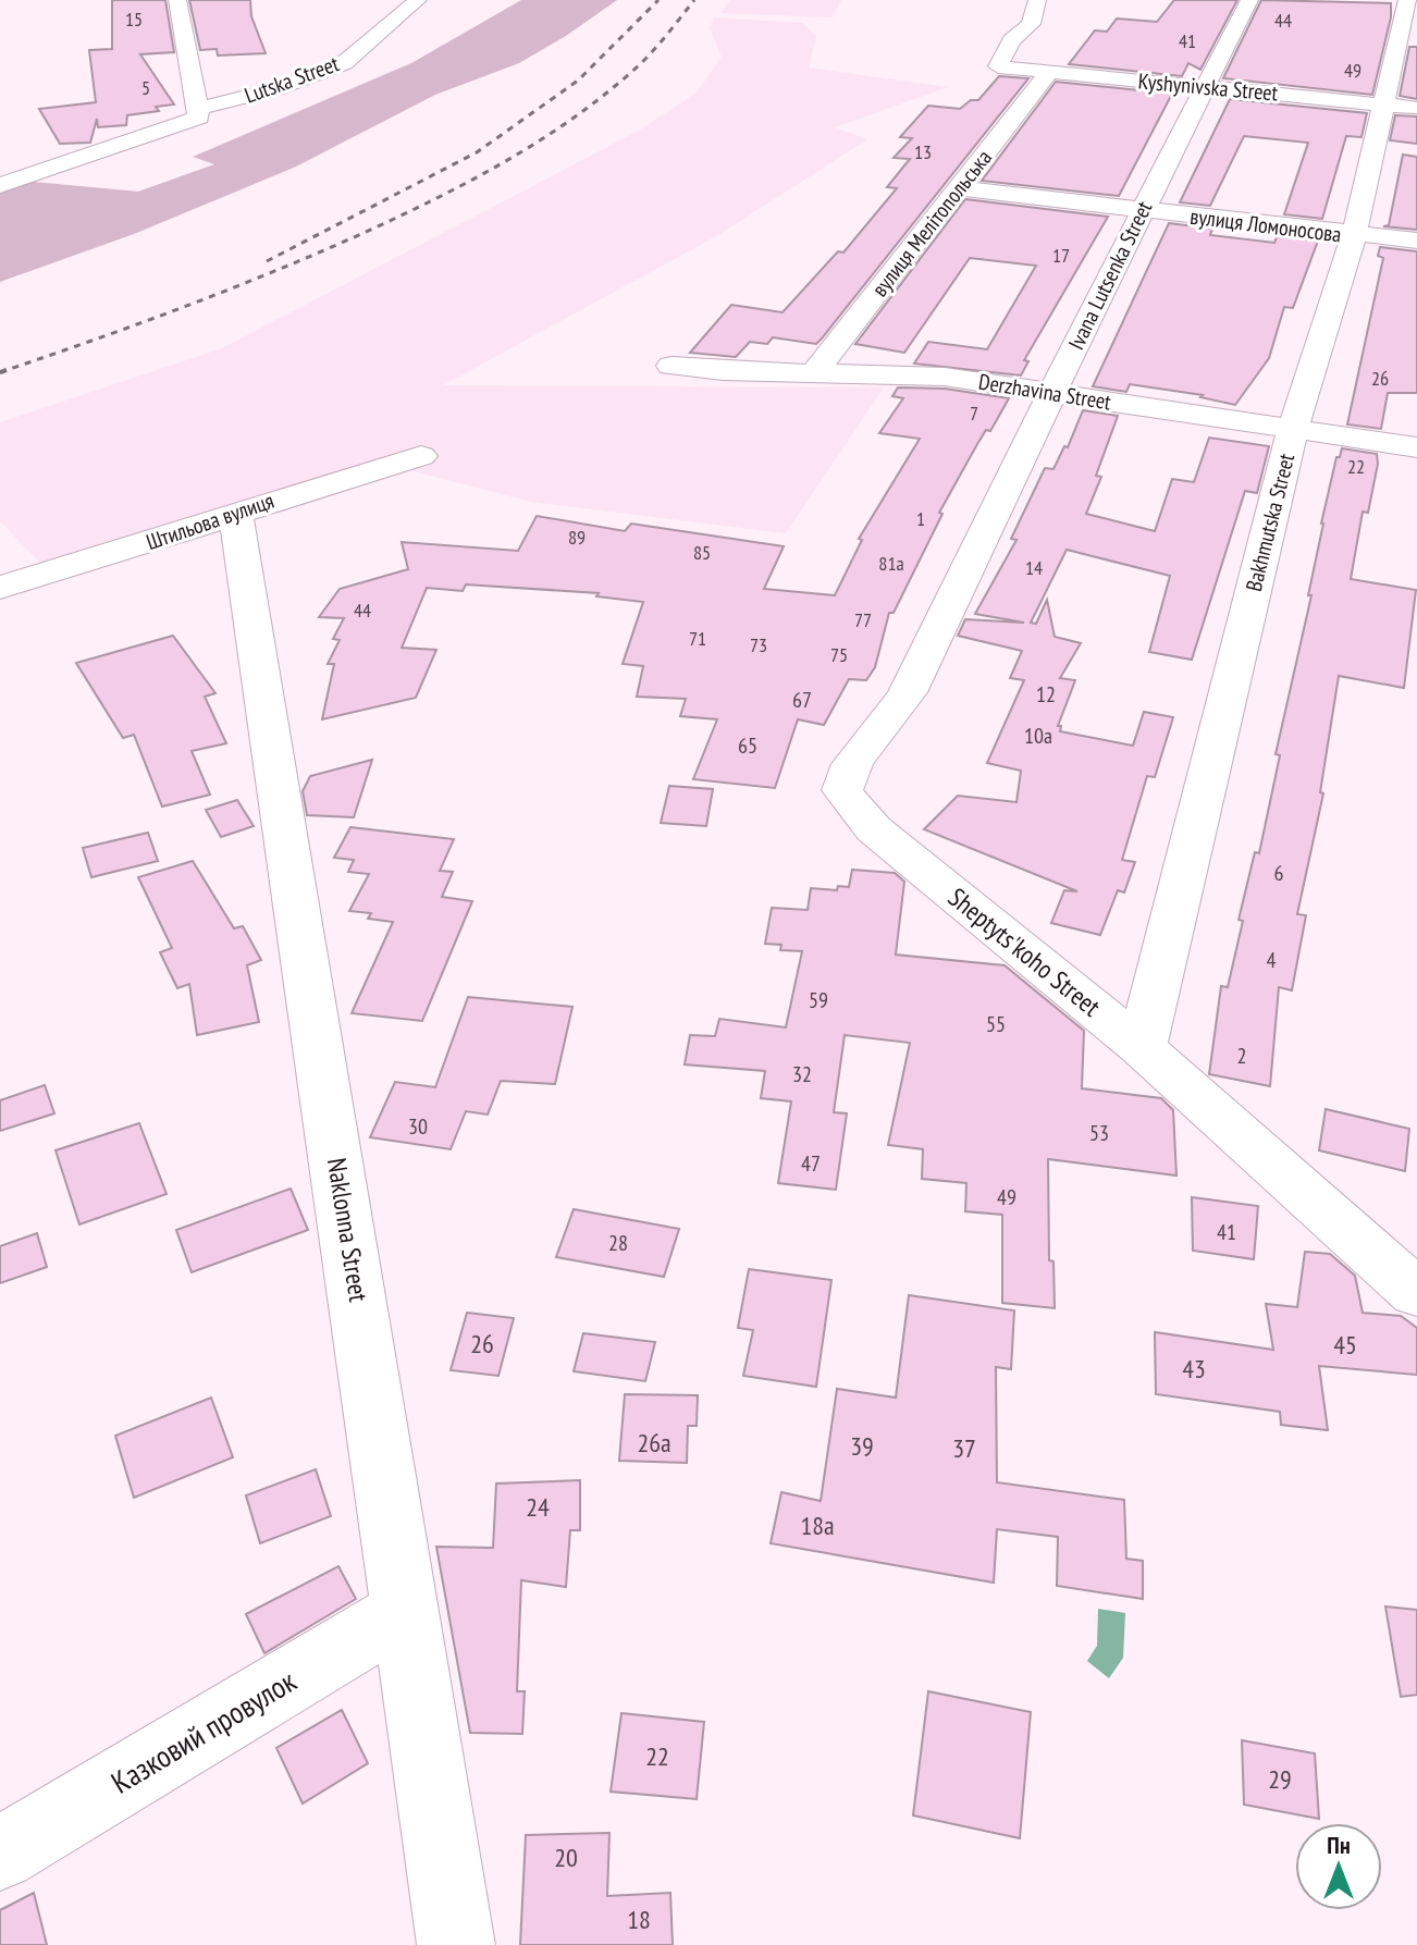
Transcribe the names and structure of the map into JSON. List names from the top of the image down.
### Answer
{
  "streets": {
    "street": [
      "Lutska Street",
      "Kyshynivska Street",
      "вулиця Мелітопольська",
      "вулиця Ломоносова",
      "Ivana Lutsenka Street",
      "Derzhavina Street",
      "Штильова вулиця",
      "Bakhmutska Street",
      "Sheptyts'koho Street",
      "Naklonna Street",
      "Казковий провулок"
    ]
  },
  "crossings": [
    ["Kyshynivska Street", "вулиця Мелітопольська"],
    ["Kyshynivska Street", "Ivana Lutsenka Street"],
    ["Kyshynivska Street", "Bakhmutska Street"],
    ["вулиця Мелітопольська", "вулиця Ломоносова"],
    ["вулиця Мелітопольська", "Derzhavina Street"],
    ["вулиця Ломоносова", "Ivana Lutsenka Street"],
    ["вулиця Ломоносова", "Bakhmutska Street"],
    ["Ivana Lutsenka Street", "Derzhavina Street"],
    ["Ivana Lutsenka Street", "Sheptyts'koho Street"],
    ["Derzhavina Street", "Bakhmutska Street"],
    ["Штильова вулиця", "Naklonna Street"],
    ["Bakhmutska Street", "Sheptyts'koho Street"],
    ["Naklonna Street", "Казковий провулок"]
  ],
  "house_numbers": [
    "15",
    "44",
    "41",
    "49",
    "5",
    "13",
    "17",
    "26",
    "7",
    "22",
    "1",
    "89",
    "85",
    "81а",
    "14",
    "44",
    "77",
    "71",
    "73",
    "75",
    "12",
    "67",
    "10а",
    "65",
    "6",
    "4",
    "59",
    "55",
    "2",
    "32",
    "30",
    "53",
    "47",
    "49",
    "41",
    "28",
    "26",
    "45",
    "43",
    "26а",
    "39",
    "37",
    "24",
    "18а",
    "22",
    "29",
    "20",
    "18"
  ],
  "north": "top"
}
